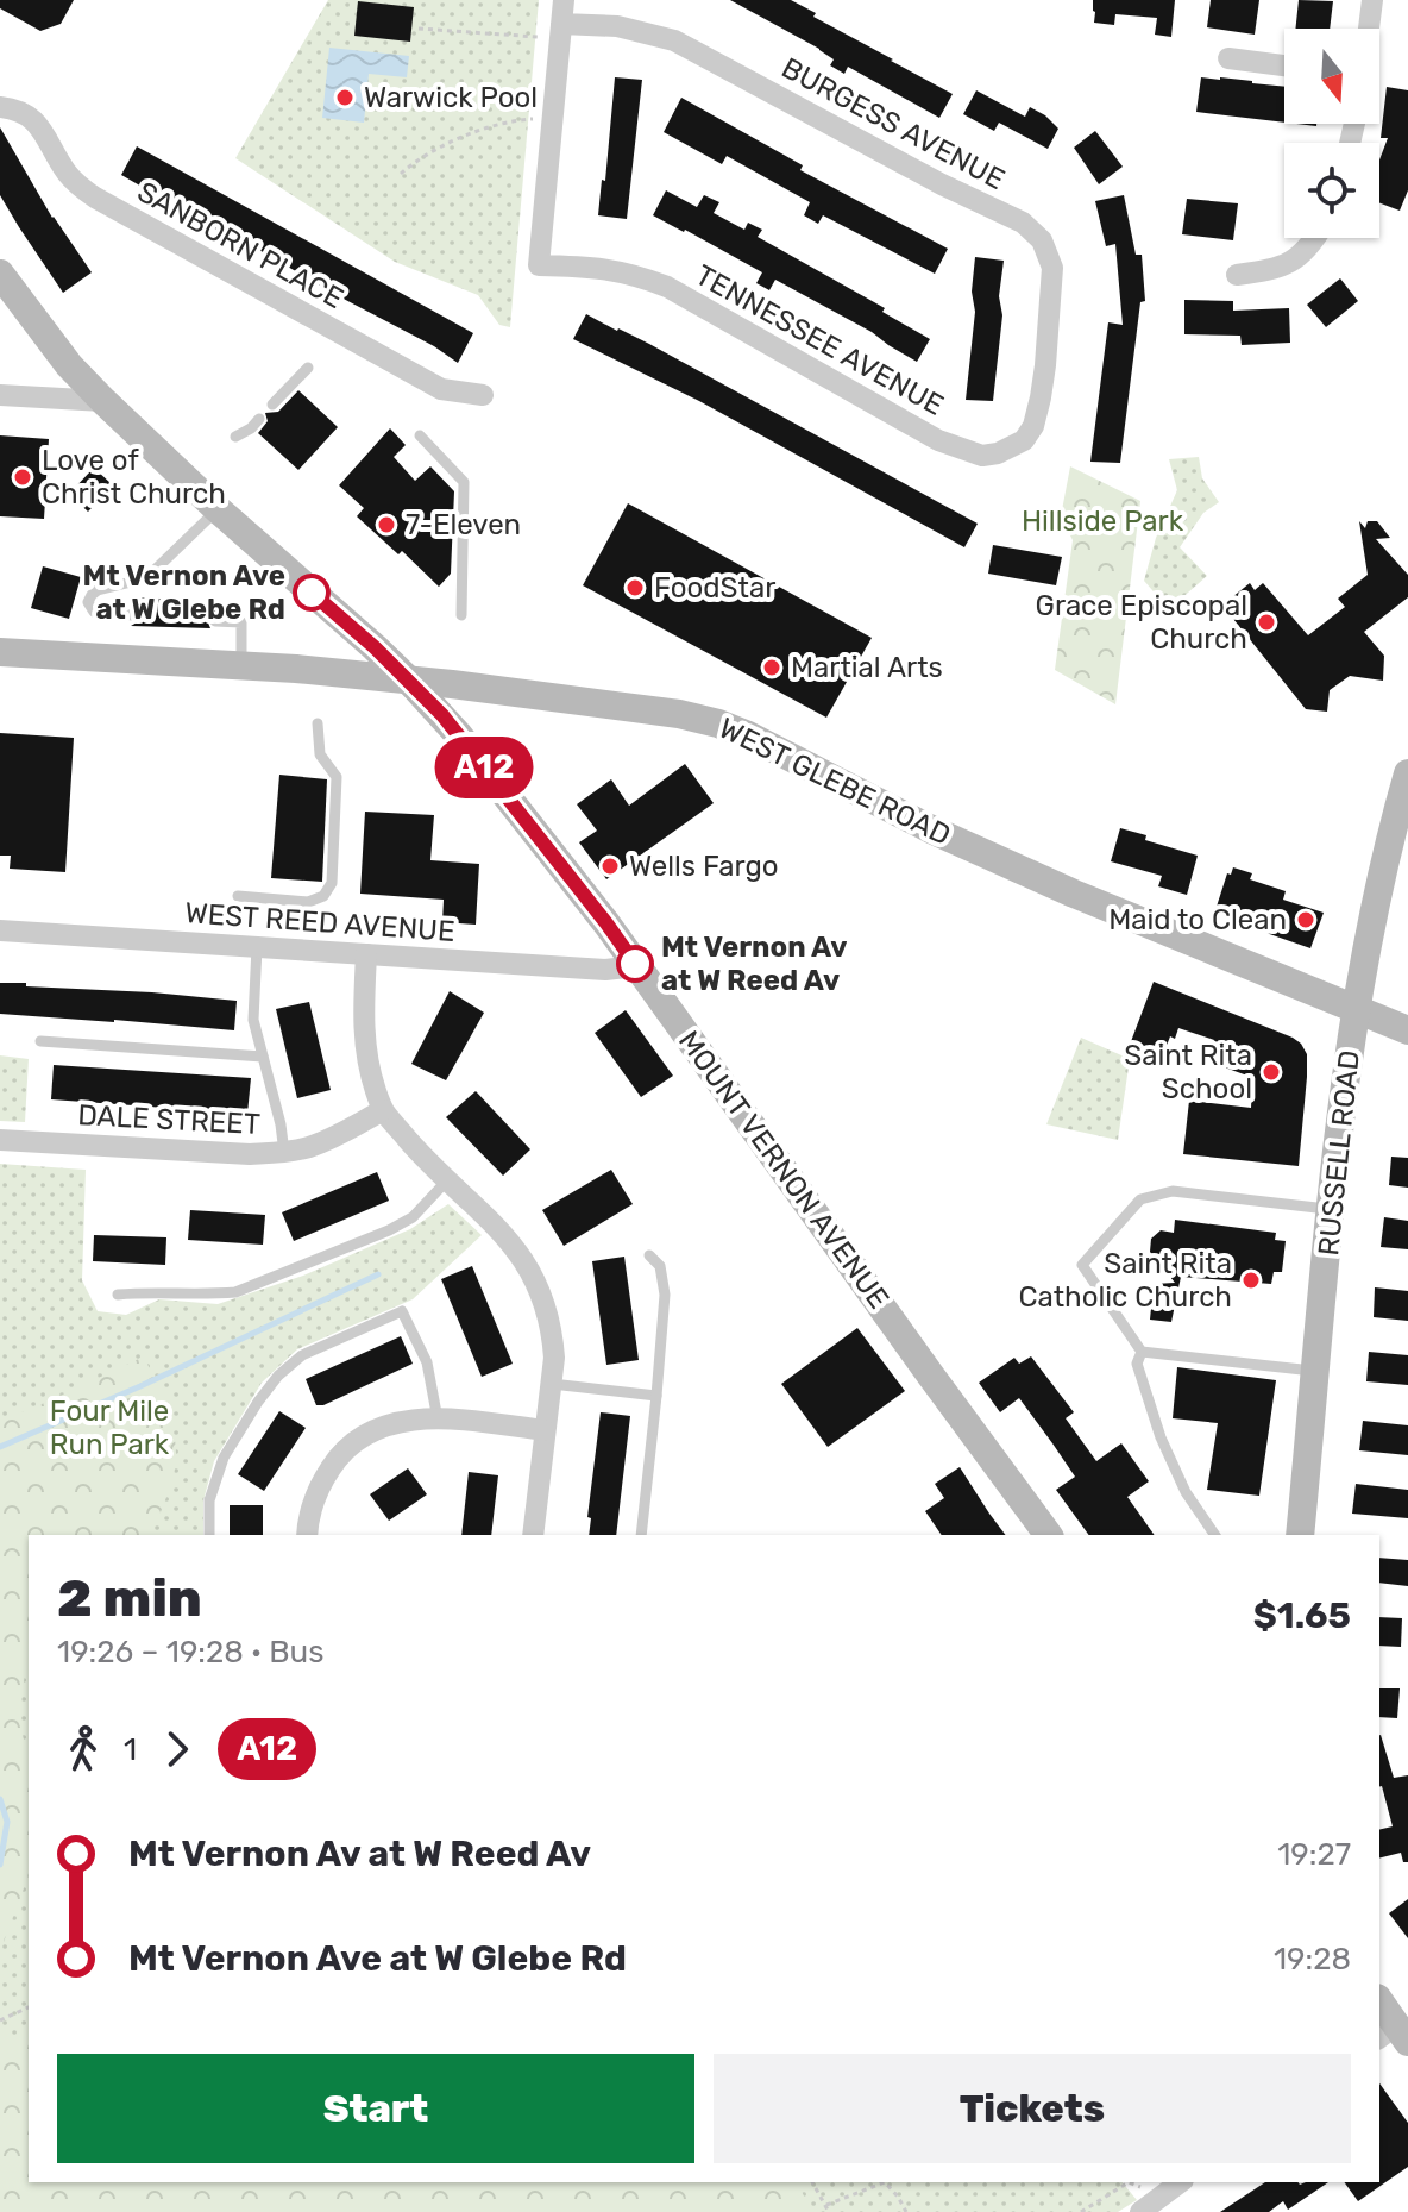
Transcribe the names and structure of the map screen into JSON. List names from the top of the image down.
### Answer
{
  "streets": {
    "main road": ["WEST GLEBE ROAD", "RUSSELL ROAD", "MOUNT VERNON AVENUE"],
    "street": [
      "BURGESS AVENUE",
      "SANBORN PLACE",
      "TENNESSEE AVENUE",
      "WEST REED AVENUE",
      "DALE STREET"
    ]
  },
  "crossings": [
    ["BURGESS AVENUE", "TENNESSEE AVENUE"],
    ["WEST GLEBE ROAD", "RUSSELL ROAD"],
    ["WEST GLEBE ROAD", "MOUNT VERNON AVENUE"],
    ["WEST REED AVENUE", "MOUNT VERNON AVENUE"]
  ],
  "parks": ["Hillside Park", "Four Mile Run Park"],
  "places": [
    "Warwick Pool",
    "Love of Christ Church",
    "7-Eleven",
    "FoodStar",
    "Mt Vernon Ave at W Glebe Rd",
    "Grace Episcopal Church",
    "Martial Arts",
    "Wells Fargo",
    "Maid to Clean",
    "Mt Vernon Av at W Reed Av",
    "Saint Rita School",
    "Saint Rita Catholic Church"
  ],
  "lines": ["bus line A12"],
  "north": "bottom",
  "page": {
    "on_map": "A12",
    "heading": ["2 min", "19:26 – 19:28 · Bus", "$1.65"],
    "legs": ["1", "A12"],
    "list": [
      {
        "name": "Mt Vernon Av at W Reed Av",
        "value": "19:27"
      },
      {
        "name": "Mt Vernon Ave at W Glebe Rd",
        "value": "19:28"
      }
    ],
    "buttons": ["Start", "Tickets"]
  }
}
